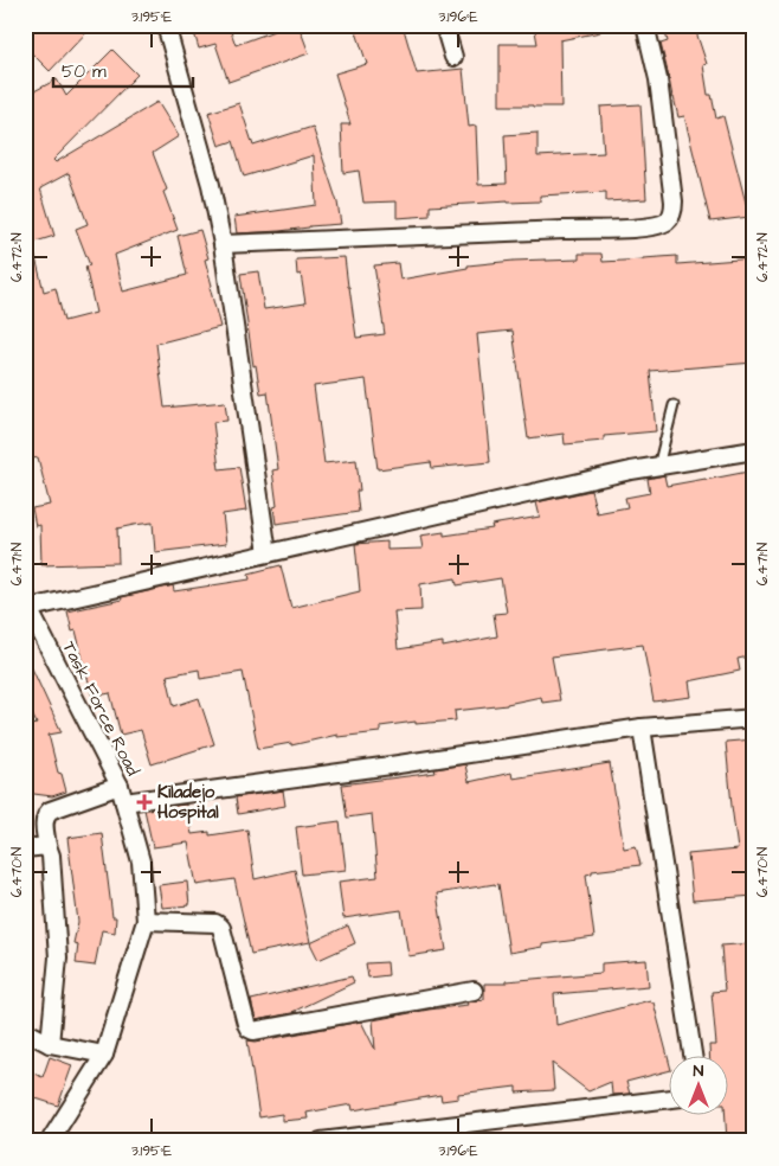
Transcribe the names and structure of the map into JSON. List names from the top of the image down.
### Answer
{
  "streets": {
    "street": ["Task Force Road"]
  },
  "places": {
    "health": ["Kiladejo Hospital"]
  },
  "scale_bar": "50 m",
  "north": "top",
  "coordinates": [
    "3.195°E",
    "3.196°E",
    "6.472°N",
    "6.471°N",
    "6.470°N"
  ]
}
